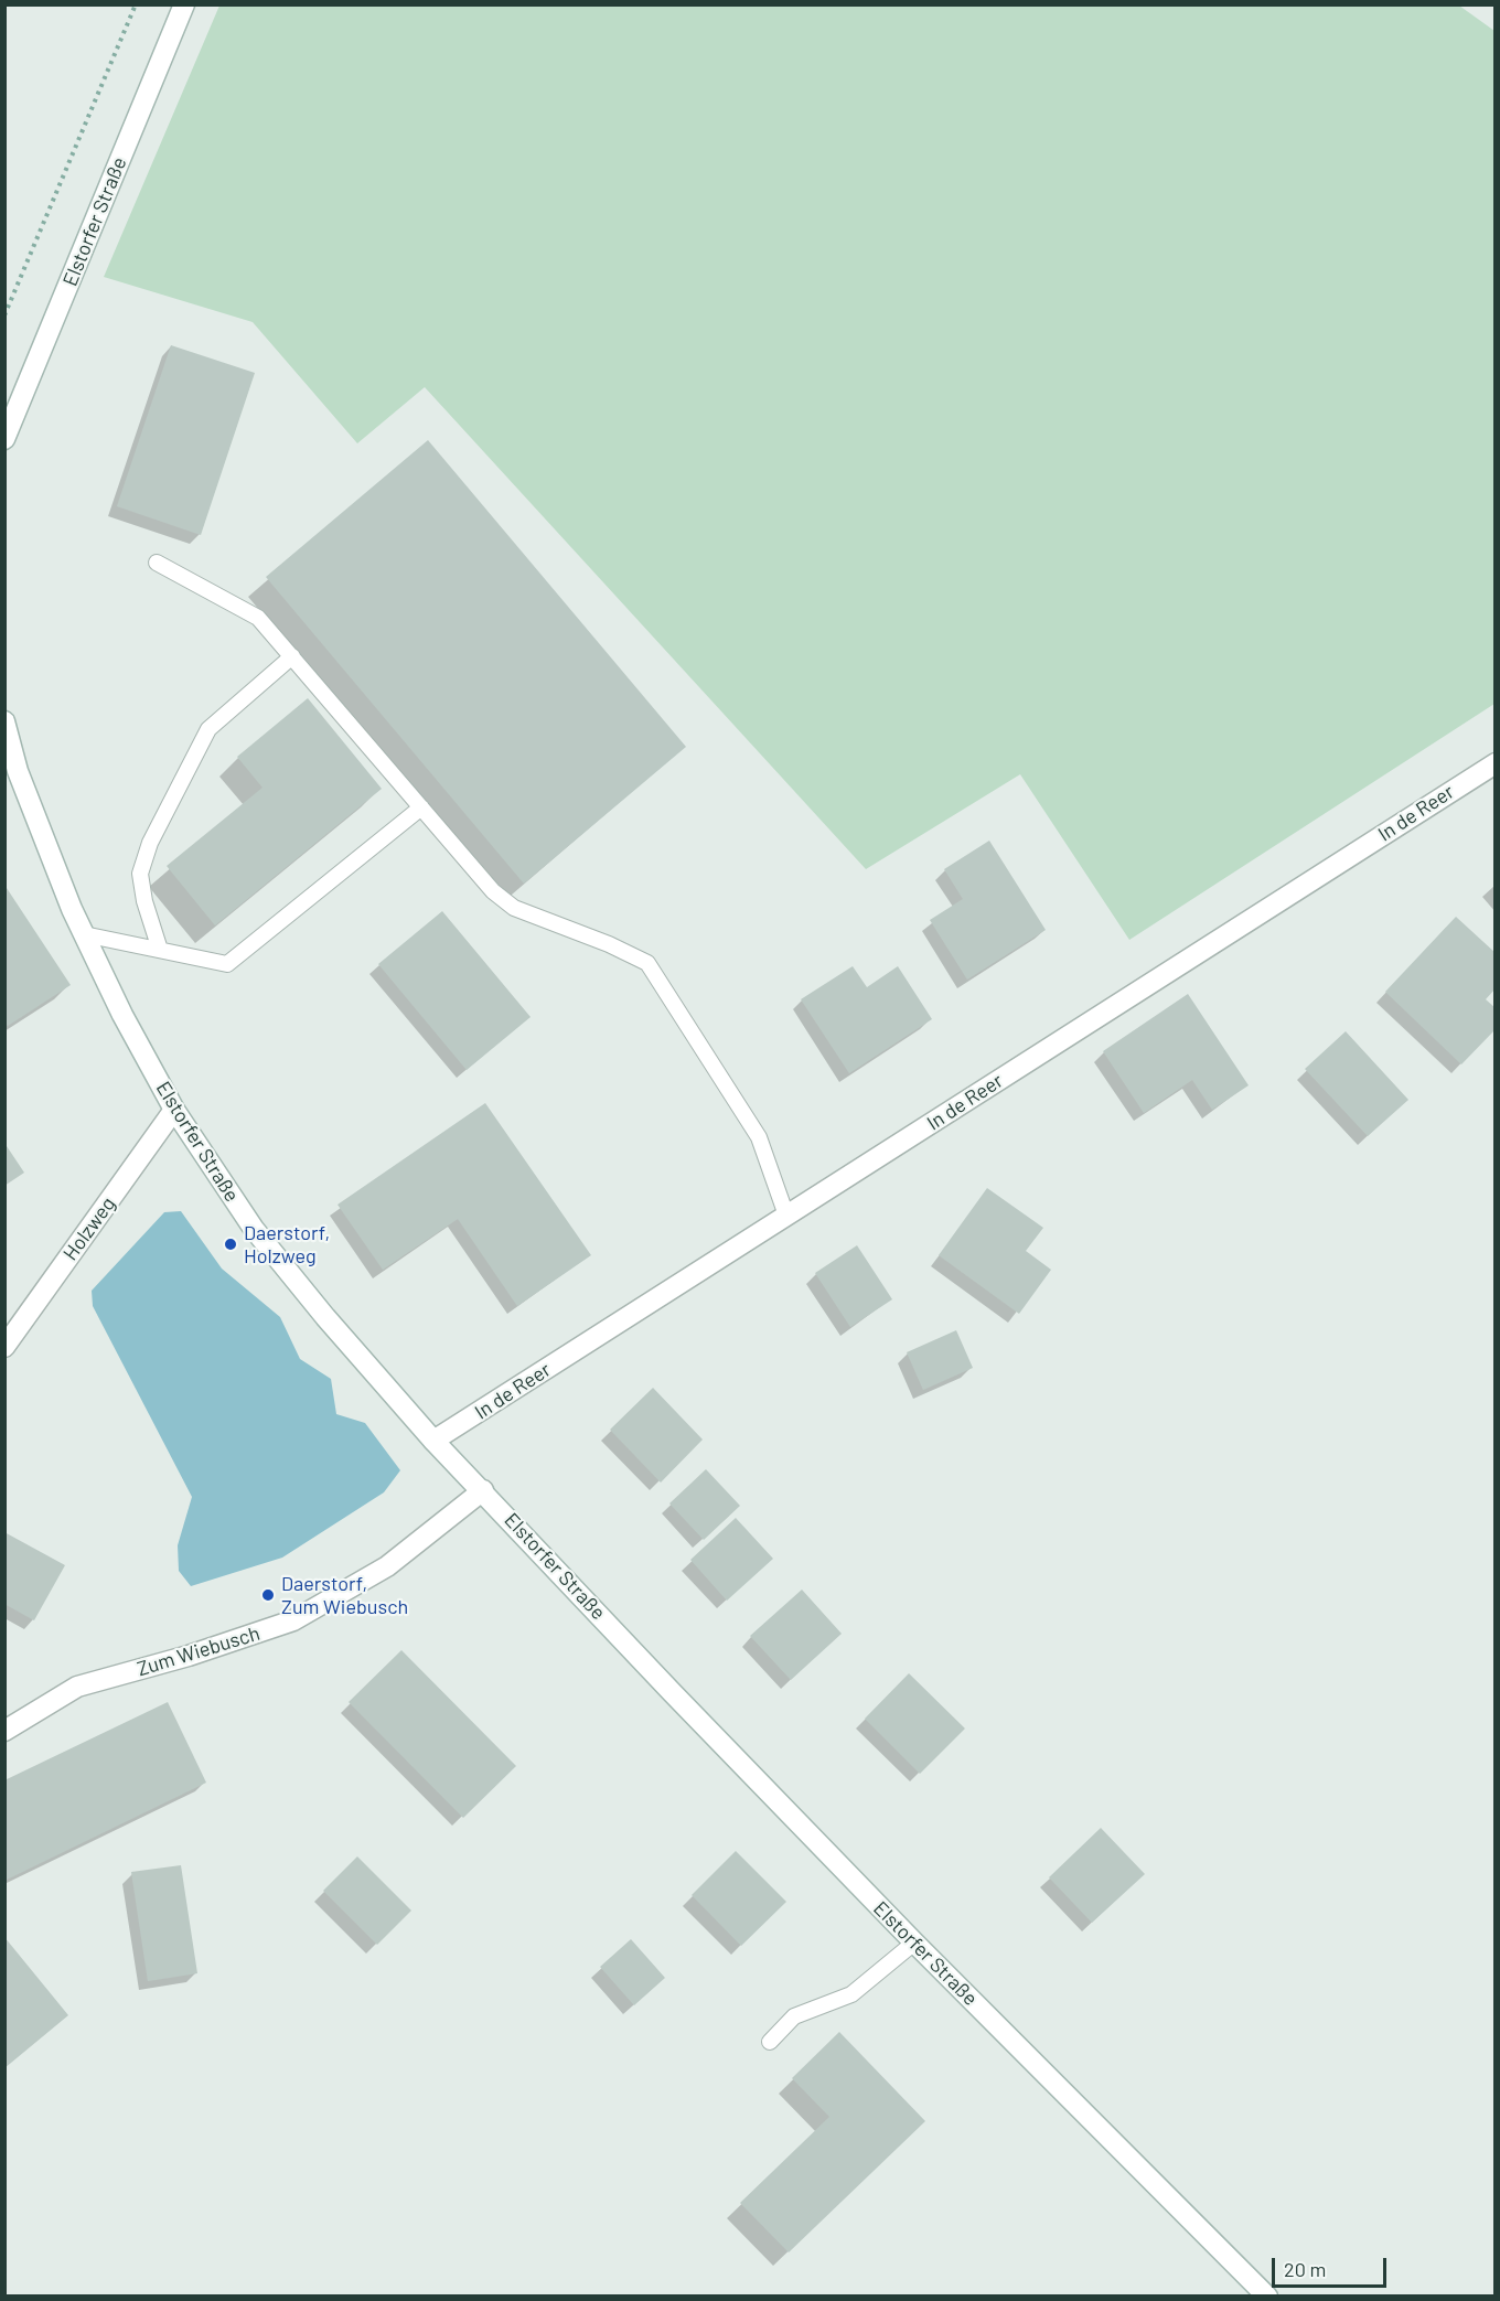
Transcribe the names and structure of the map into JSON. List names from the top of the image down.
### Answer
{
  "streets": {
    "main road": [
      "Elstorfer Straße",
      "In de Reer",
      "Holzweg",
      "Zum Wiebusch"
    ]
  },
  "crossings": [
    ["Elstorfer Straße", "In de Reer"],
    ["Elstorfer Straße", "Holzweg"],
    ["Elstorfer Straße", "Zum Wiebusch"]
  ],
  "places": ["Daerstorf, Holzweg", "Daerstorf, Zum Wiebusch"],
  "scale_bar": "20 m"
}
